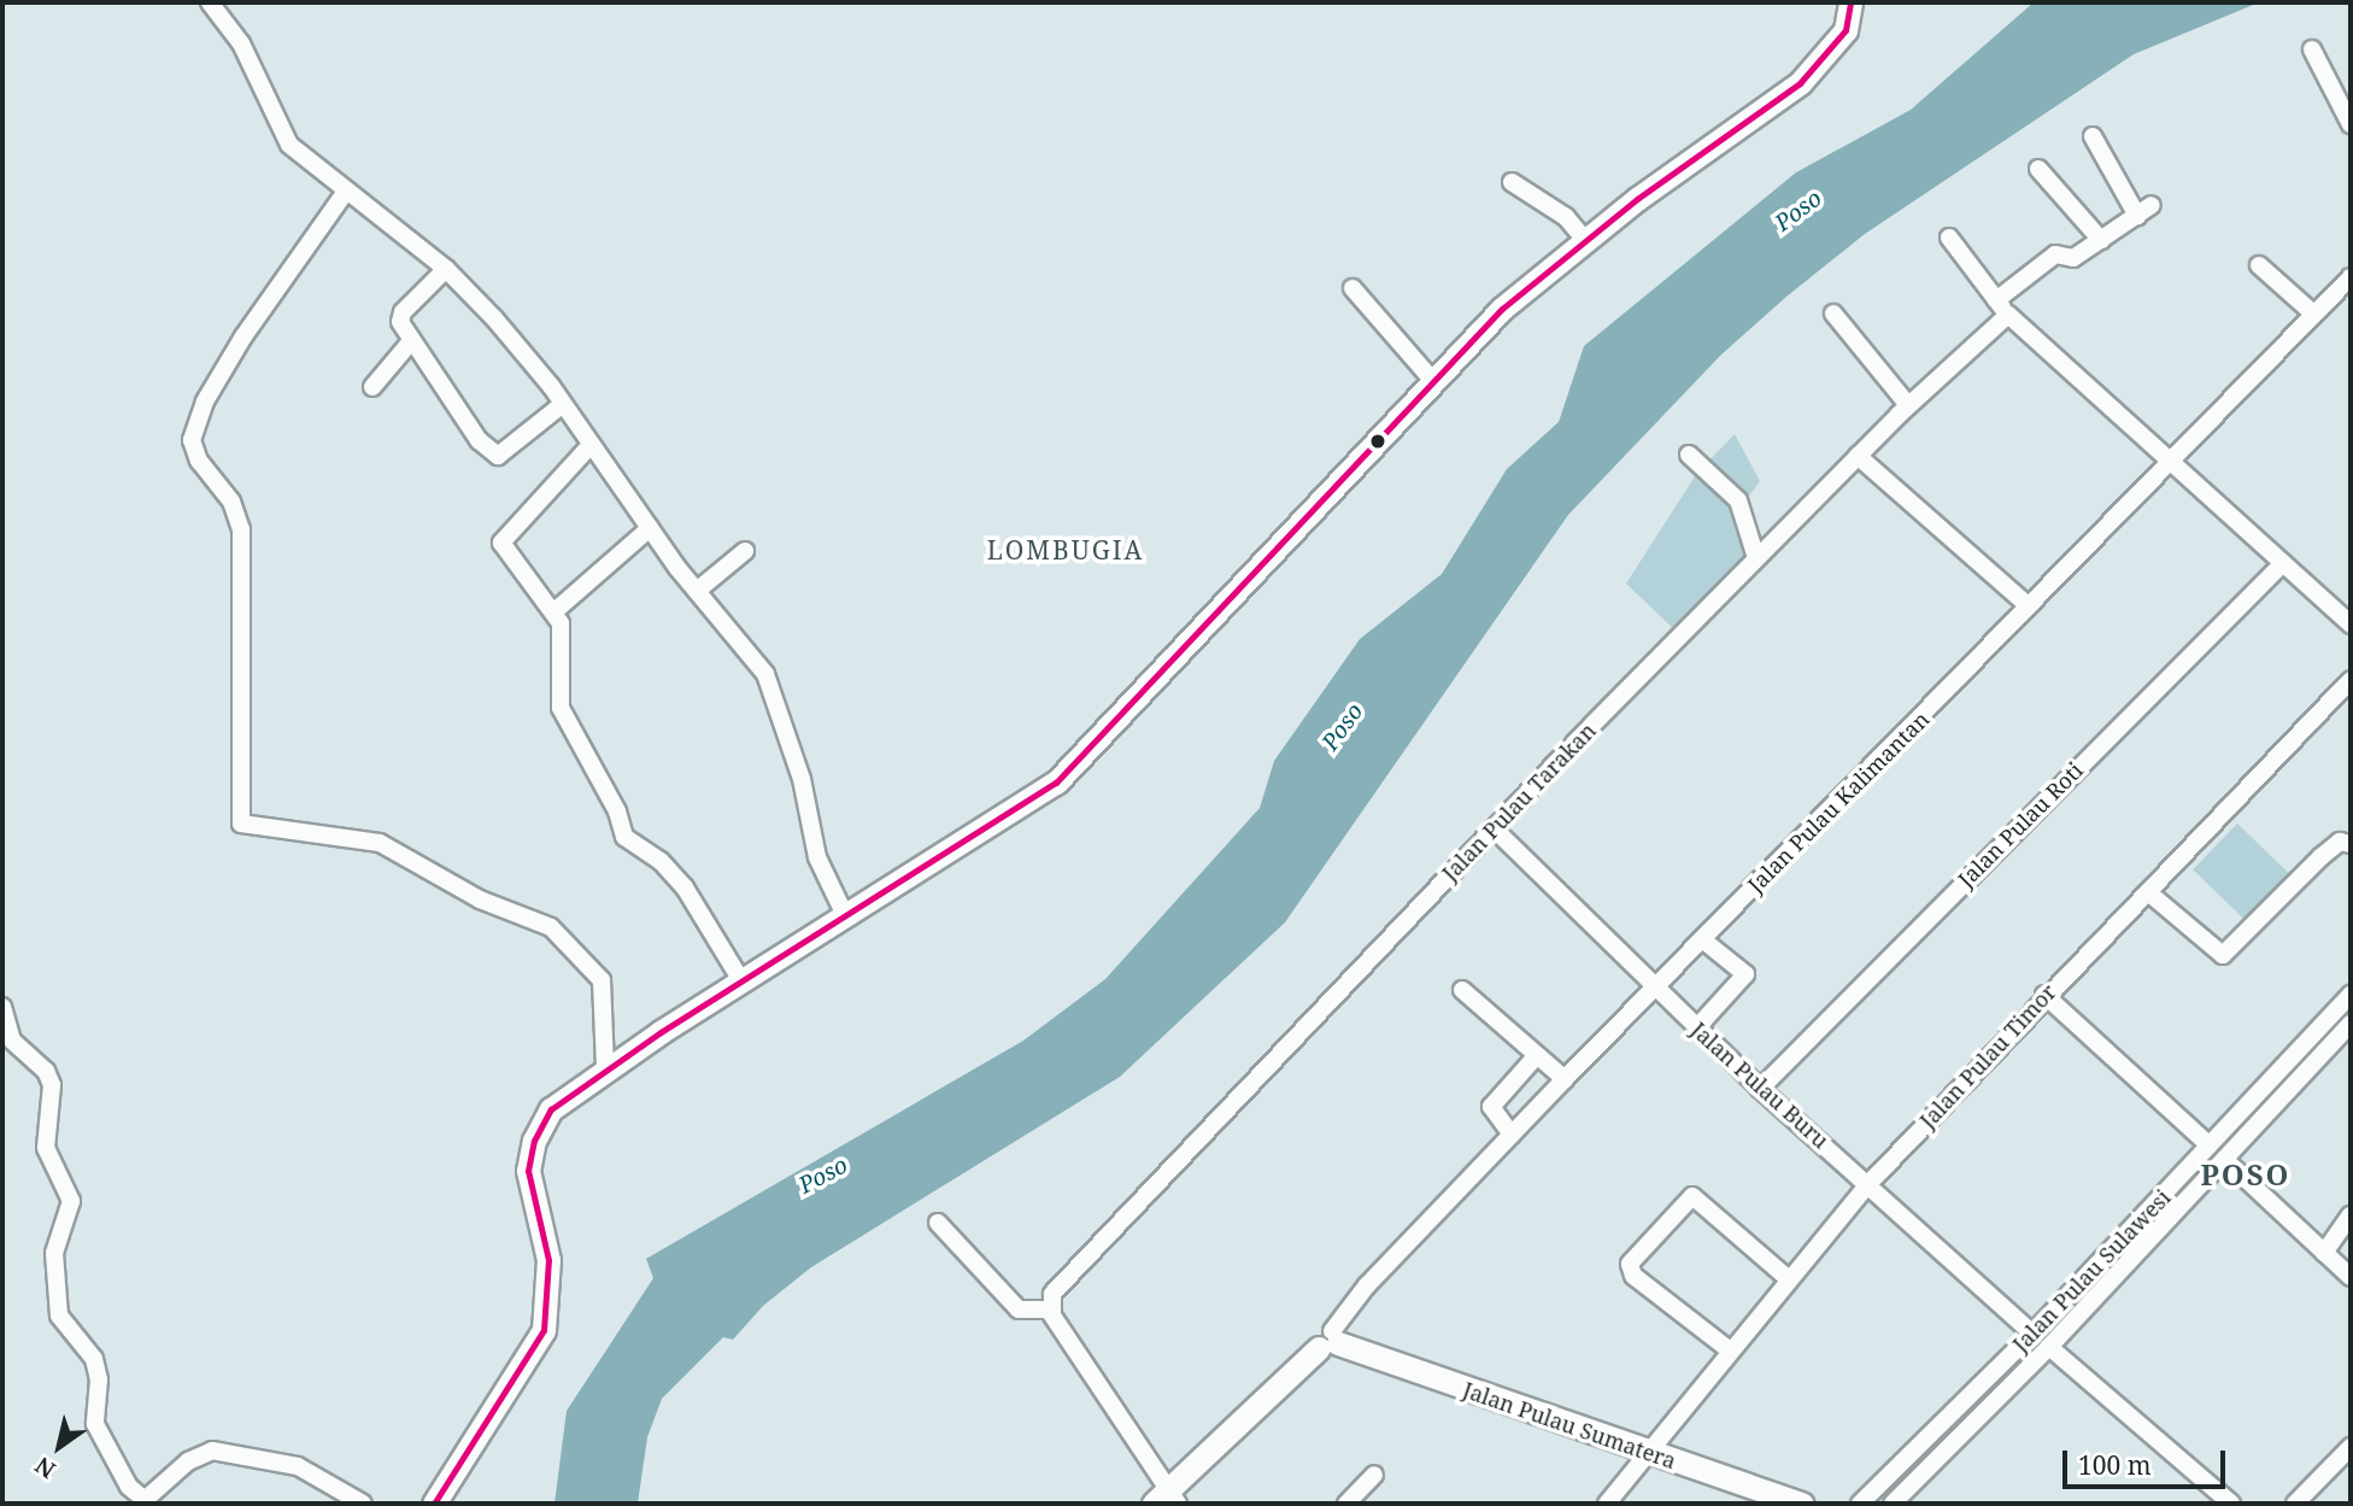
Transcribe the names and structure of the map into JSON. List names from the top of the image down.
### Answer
{
  "streets": {
    "highway": ["Jalan Pulau Sumatera"],
    "street": [
      "Jalan Pulau Tarakan",
      "Jalan Pulau Kalimantan",
      "Jalan Pulau Roti",
      "Jalan Pulau Timor",
      "Jalan Pulau Buru",
      "Jalan Pulau Sulawesi"
    ]
  },
  "crossings": [
    ["Jalan Pulau Tarakan", "Jalan Pulau Buru"],
    ["Jalan Pulau Kalimantan", "Jalan Pulau Buru"],
    ["Jalan Pulau Kalimantan", "Jalan Pulau Sumatera"],
    ["Jalan Pulau Roti", "Jalan Pulau Buru"],
    ["Jalan Pulau Timor", "Jalan Pulau Buru"],
    ["Jalan Pulau Timor", "Jalan Pulau Sumatera"],
    ["Jalan Pulau Buru", "Jalan Pulau Sulawesi"]
  ],
  "districts": ["LOMBUGIA", "POSO"],
  "water": ["Poso"],
  "scale_bar": "100 m",
  "north": "bottom left"
}
